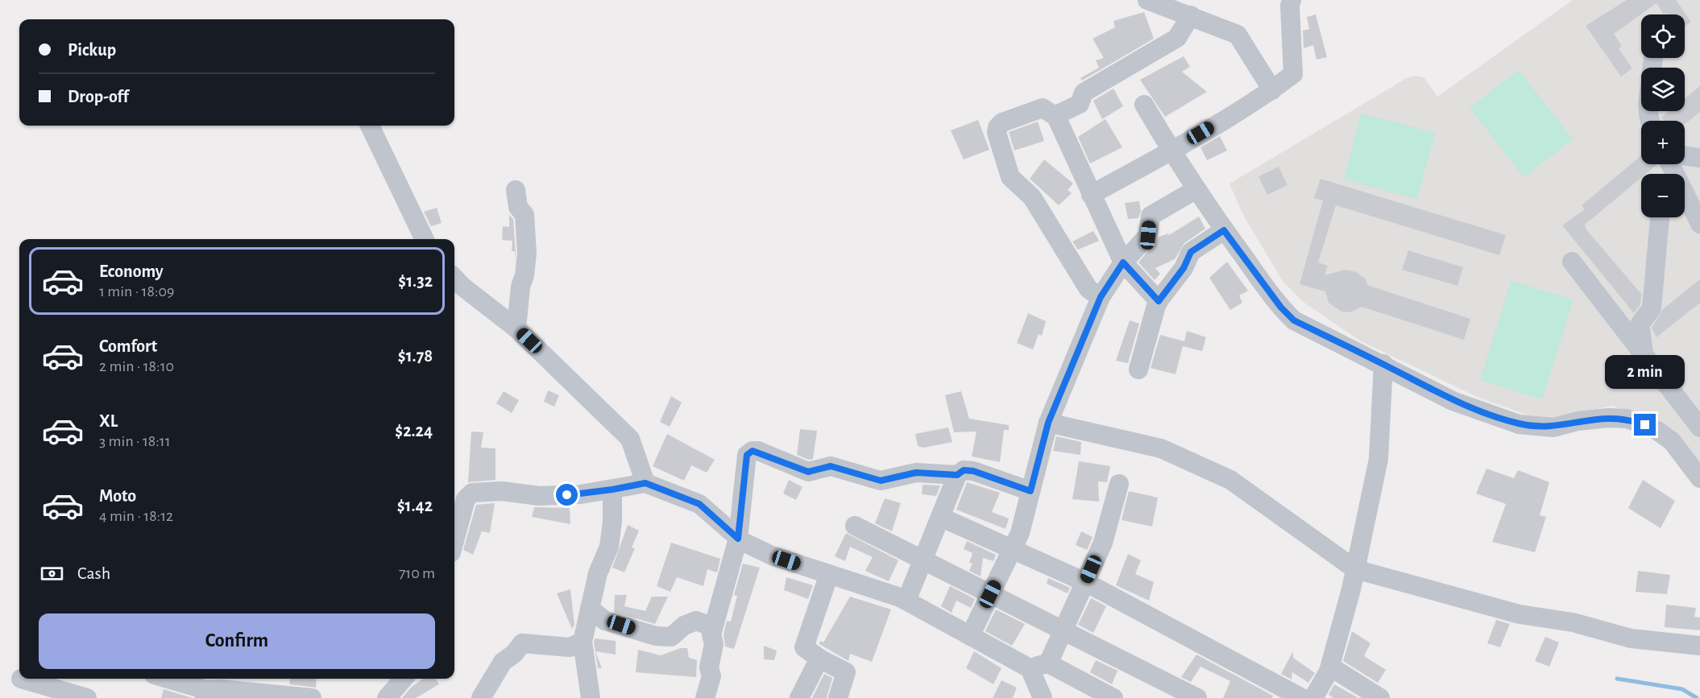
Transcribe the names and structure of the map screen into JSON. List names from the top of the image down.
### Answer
{
  "page": {
    "map_buttons": ["+", "−"],
    "banner": ["Pickup", "Drop-off"],
    "list": [
      {
        "name": "Economy",
        "note": "1 min · 18:09",
        "value": "$1.32"
      },
      {
        "name": "Comfort",
        "note": "2 min · 18:10",
        "value": "$1.78"
      },
      {
        "name": "XL",
        "note": "3 min · 18:11",
        "value": "$2.24"
      },
      {
        "name": "Moto",
        "note": "4 min · 18:12",
        "value": "$1.42"
      }
    ],
    "bubble": "2 min",
    "pay": ["Cash", "710 m"],
    "buttons": "Confirm"
  }
}
